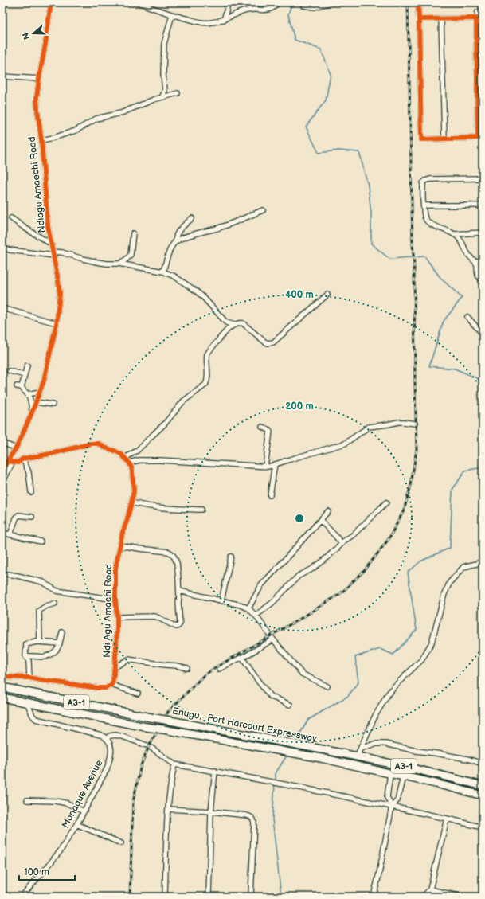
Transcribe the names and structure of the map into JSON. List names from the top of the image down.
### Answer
{
  "streets": {
    "highway": ["A3-1", "Enugu - Port Harcourt Expressway"],
    "street": ["Ndiagu Amaechi Road", "Ndi Agu Amachi Road", "Monaque Avenue"]
  },
  "crossings": [
    ["Ndiagu Amaechi Road", "Ndi Agu Amachi Road"]
  ],
  "scale_bar": "100 m",
  "north": "left",
  "rings": ["400 m", "200 m"]
}
